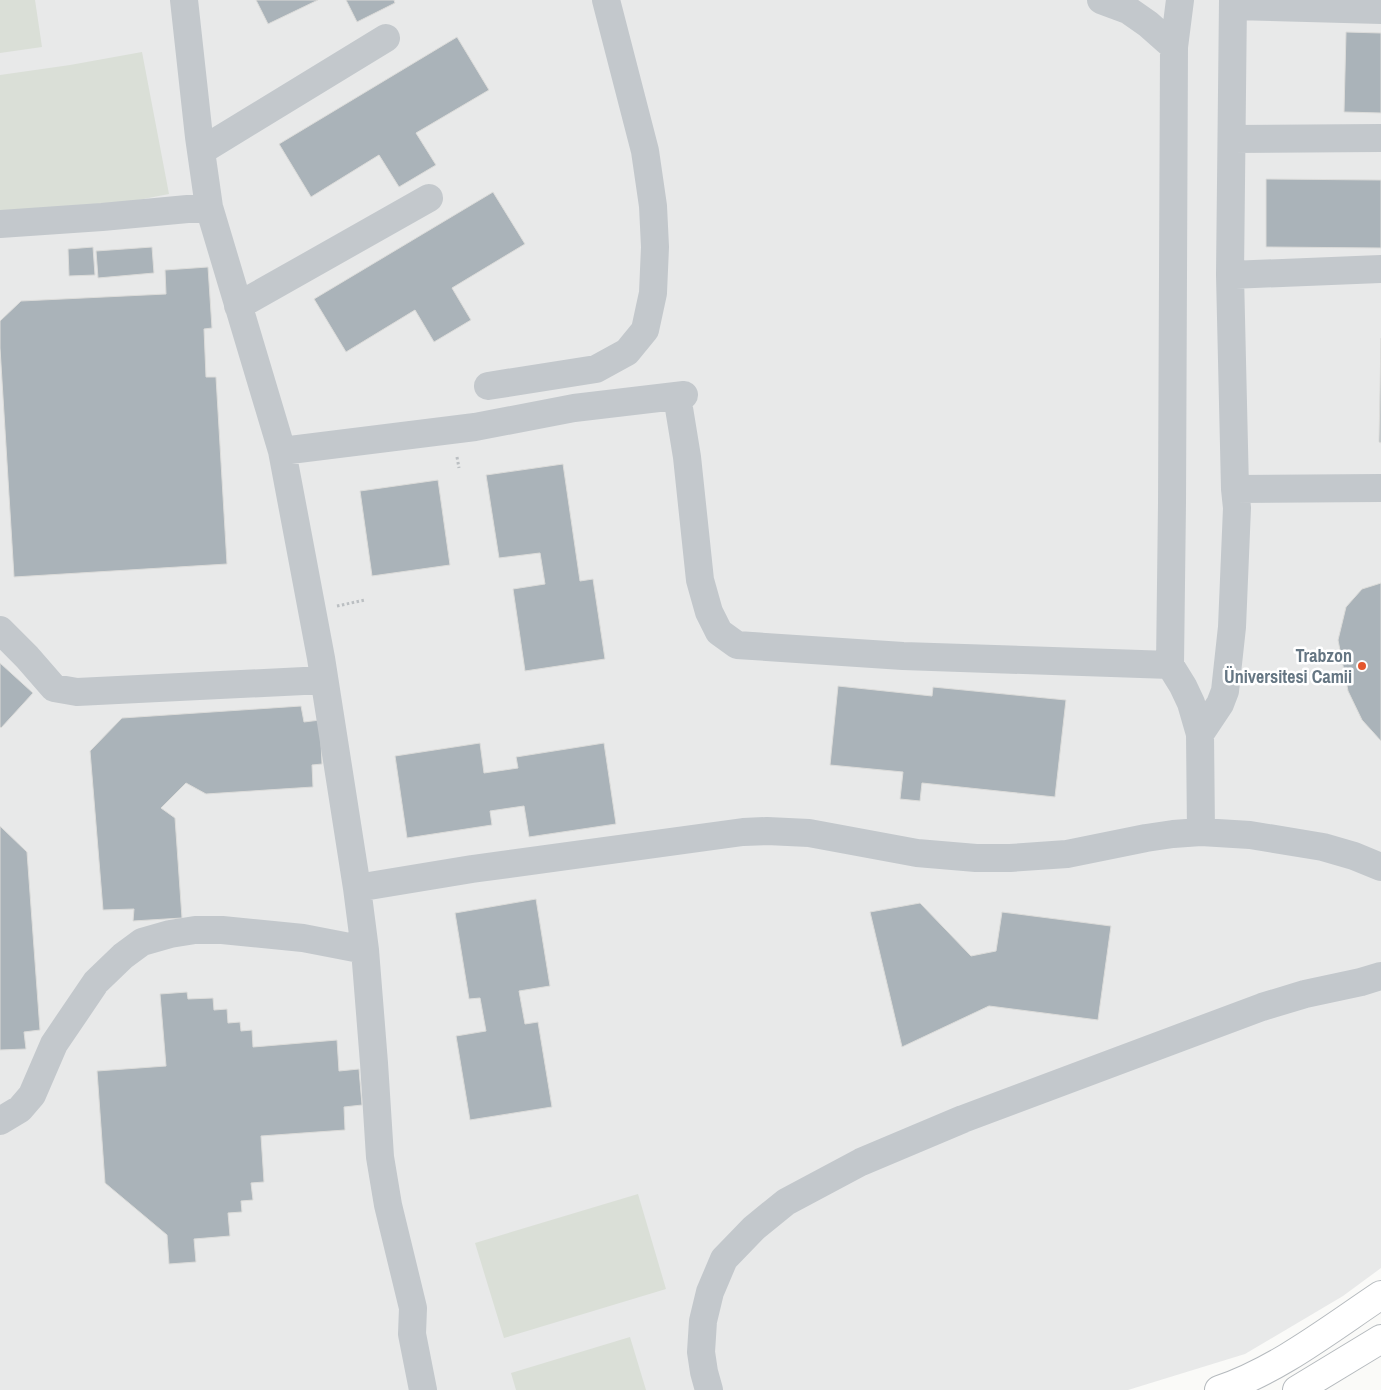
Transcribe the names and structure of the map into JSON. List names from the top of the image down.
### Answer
{
  "places": ["Trabzon Üniversitesi Camii"]
}
